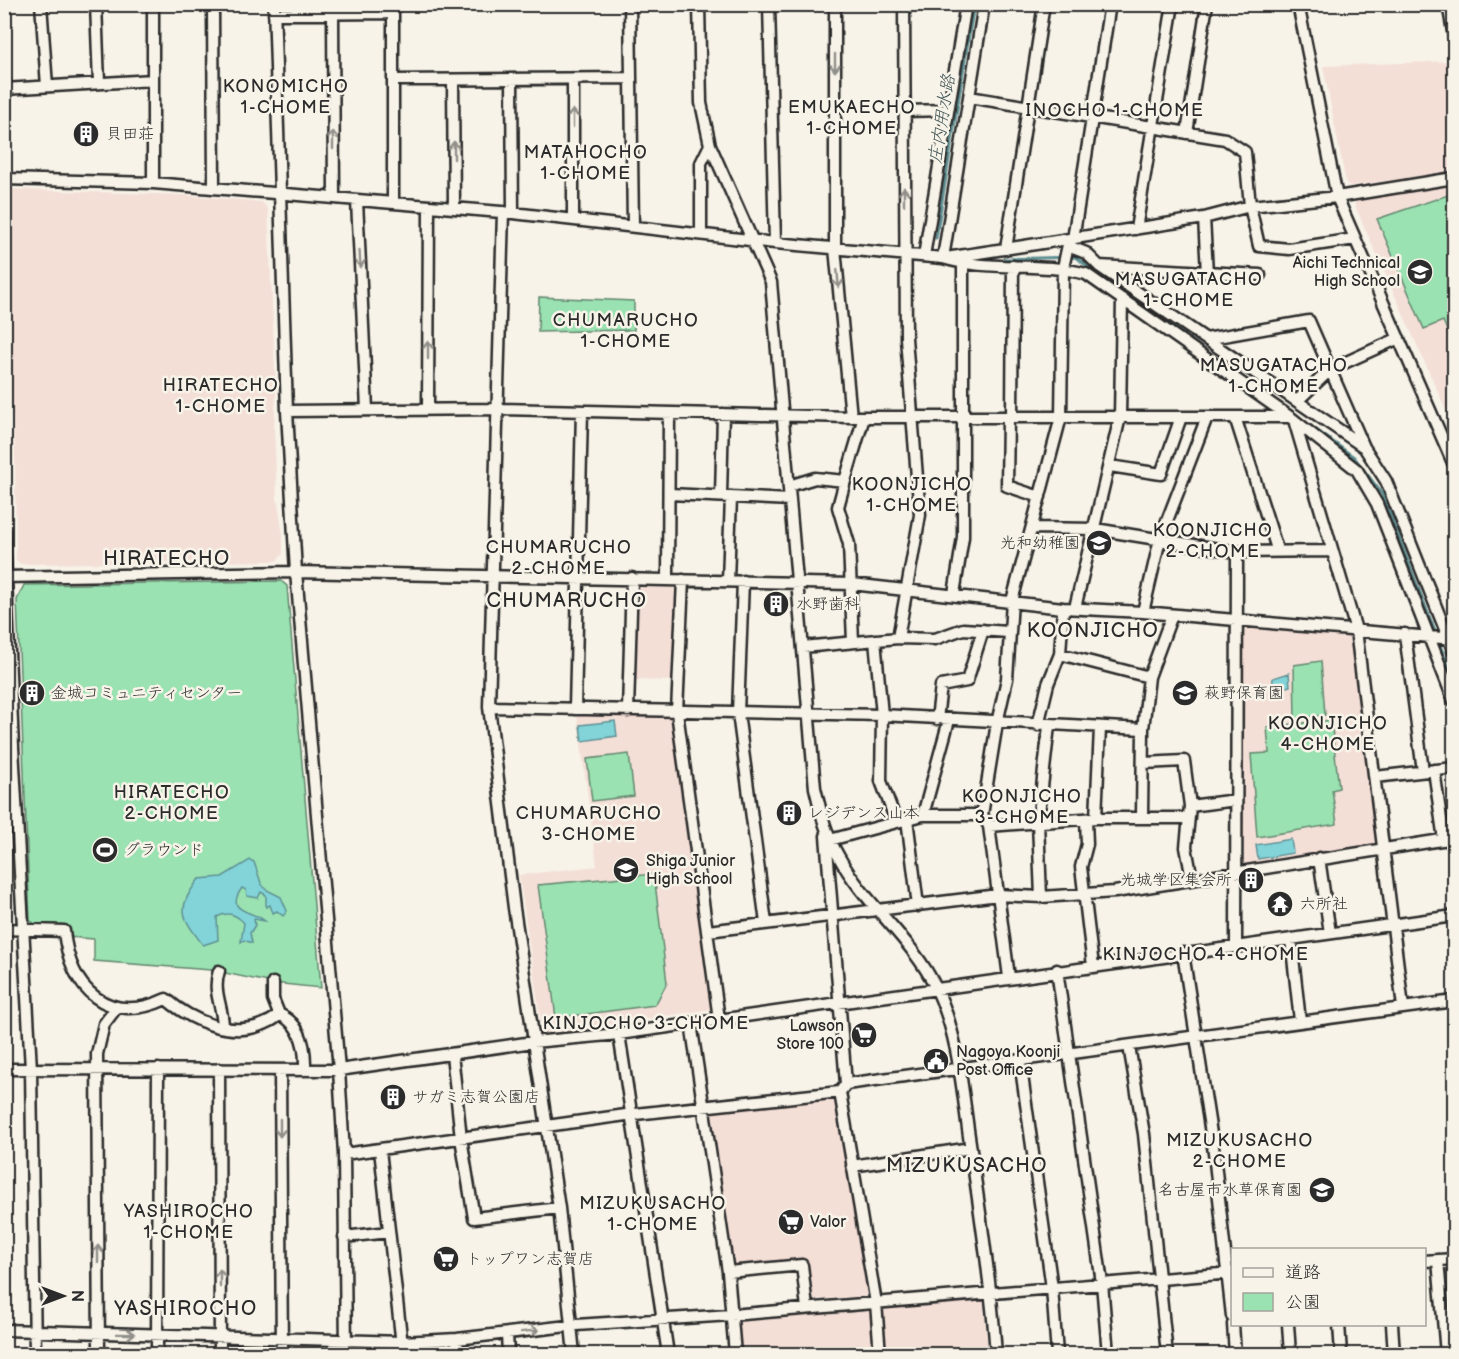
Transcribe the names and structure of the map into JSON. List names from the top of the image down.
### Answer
{
  "districts": [
    "KONOMICHO 1-CHOME",
    "EMUKAECHO 1-CHOME",
    "INOCHO 1-CHOME",
    "MATAHOCHO 1-CHOME",
    "MASUGATACHO 1-CHOME",
    "CHUMARUCHO 1-CHOME",
    "MASUGATACHO 1-CHOME",
    "HIRATECHO 1-CHOME",
    "KOONJICHO 1-CHOME",
    "KOONJICHO 2-CHOME",
    "CHUMARUCHO 2-CHOME",
    "HIRATECHO",
    "CHUMARUCHO",
    "KOONJICHO",
    "KOONJICHO 4-CHOME",
    "HIRATECHO 2-CHOME",
    "KOONJICHO 3-CHOME",
    "CHUMARUCHO 3-CHOME",
    "KINJOCHO 4-CHOME",
    "KINJOCHO 3-CHOME",
    "MIZUKUSACHO 2-CHOME",
    "MIZUKUSACHO",
    "MIZUKUSACHO 1-CHOME",
    "YASHIROCHO 1-CHOME",
    "YASHIROCHO"
  ],
  "water": ["庄内用水路"],
  "places": {
    "building": [
      "貝田荘",
      "水野歯科",
      "金城コミュニティセンター",
      "レジデンス山本",
      "光城学区集会所",
      "サガミ志賀公園店"
    ],
    "school or university": [
      "Aichi Technical High School",
      "光和幼稚園",
      "萩野保育園",
      "Shiga Junior High School",
      "名古屋市水草保育園"
    ],
    "sports": ["グラウンド"],
    "temple": ["六所社"],
    "supermarket": ["Lawson Store 100", "Valor", "トップワン志賀店"],
    "public building": ["Nagoya Koonji Post Office"]
  },
  "legend": ["道路", "公園"],
  "north": "right"
}
